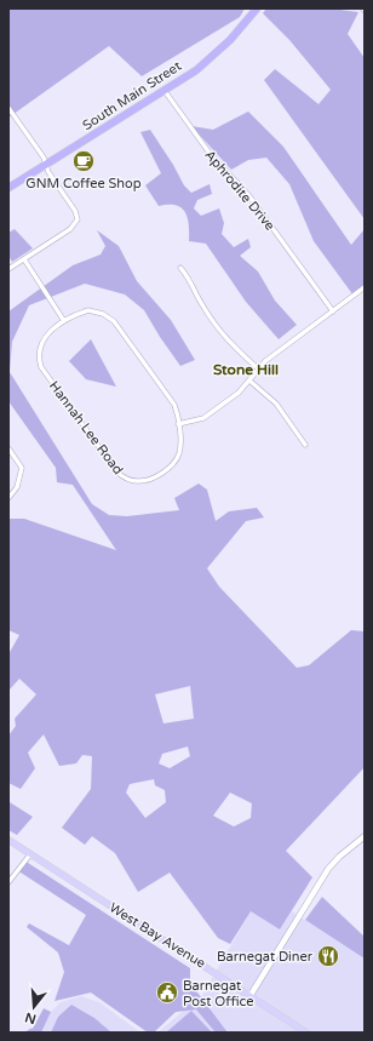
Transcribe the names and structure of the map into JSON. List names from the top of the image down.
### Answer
{
  "streets": {
    "highway": ["South Main Street"],
    "main road": ["West Bay Avenue"],
    "street": ["Aphrodite Drive", "Hannah Lee Road"]
  },
  "crossings": [
    ["South Main Street", "Aphrodite Drive"]
  ],
  "districts": ["Stone Hill"],
  "places": {
    "cafe": ["GNM Coffee Shop"],
    "restaurant": ["Barnegat Diner"],
    "public building": ["Barnegat Post Office"]
  },
  "north": "bottom"
}
